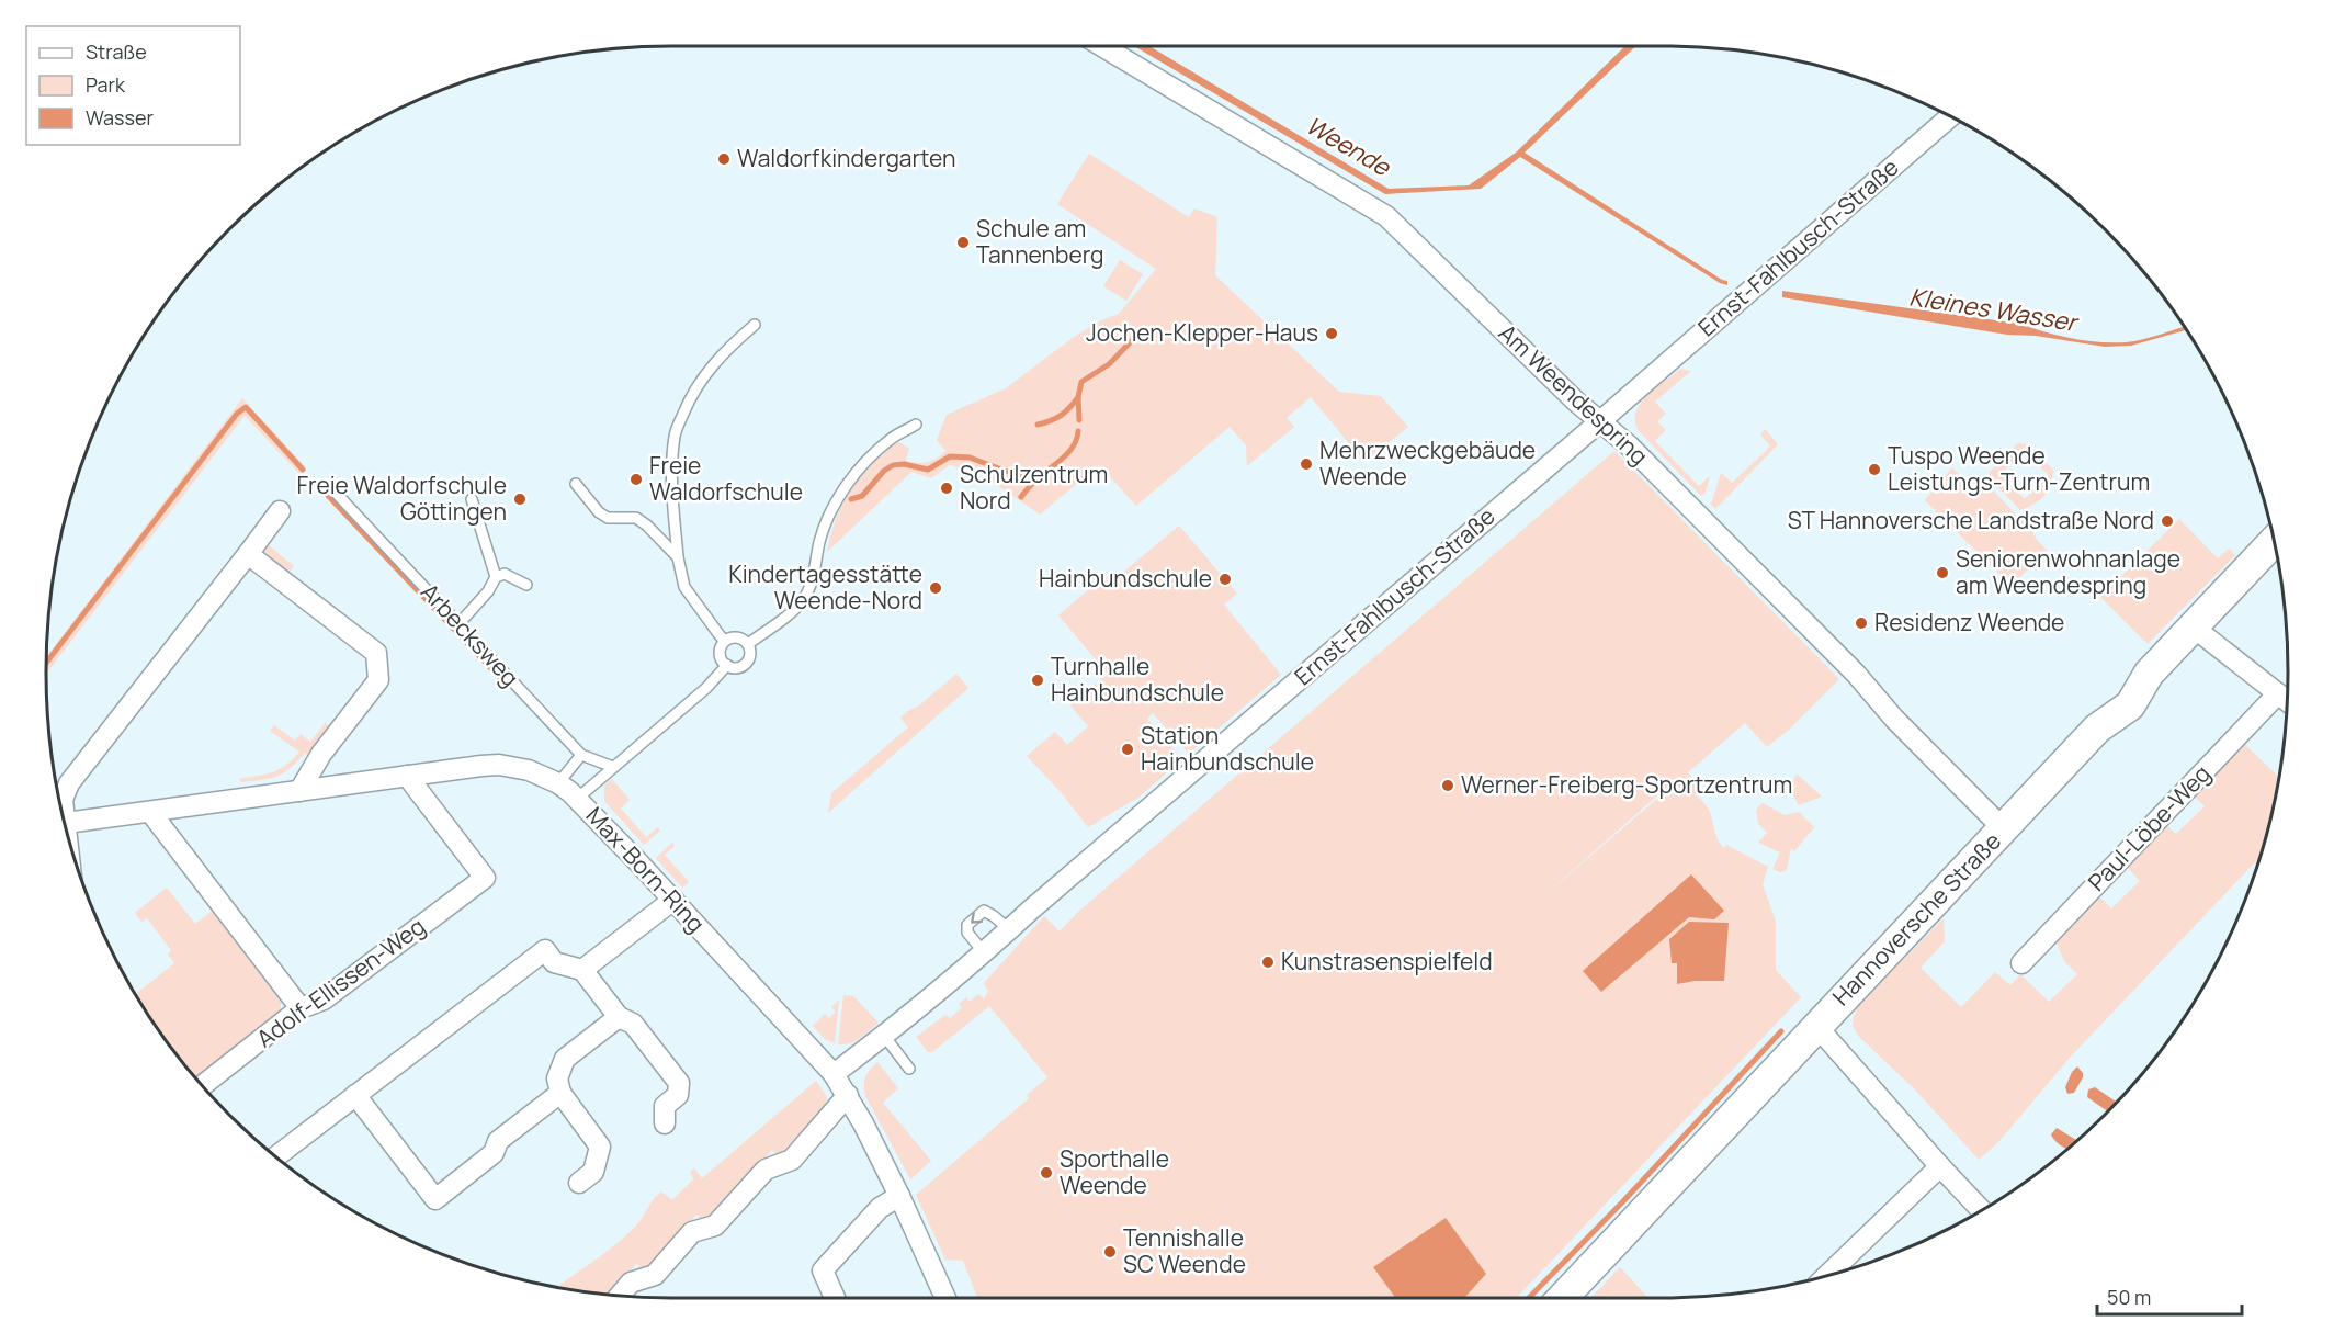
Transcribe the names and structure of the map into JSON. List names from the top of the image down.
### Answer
{
  "streets": {
    "street": [
      "Ernst-Fahlbusch-Straße",
      "Am Weendespring",
      "Paul-Löbe-Weg",
      "Max-Born-Ring",
      "Hannoversche Straße",
      "Adolf-Ellissen-Weg"
    ],
    "lane": ["Arbecksweg"]
  },
  "crossings": [
    ["Ernst-Fahlbusch-Straße", "Am Weendespring"],
    ["Ernst-Fahlbusch-Straße", "Max-Born-Ring"],
    ["Am Weendespring", "Hannoversche Straße"],
    ["Max-Born-Ring", "Adolf-Ellissen-Weg"]
  ],
  "water": ["Weende", "Kleines Wasser"],
  "places": [
    "Waldorfkindergarten",
    "Schule am Tannenberg",
    "Jochen-Klepper-Haus",
    "Mehrzweckgebäude Weende",
    "Tuspo Weende Leistungs-Turn-Zentrum",
    "Freie Waldorfschule",
    "Schulzentrum Nord",
    "Freie Waldorfschule Göttingen",
    "ST Hannoversche Landstraße Nord",
    "Seniorenwohnanlage am Weendespring",
    "Hainbundschule",
    "Kindertagesstätte Weende-Nord",
    "Residenz Weende",
    "Turnhalle Hainbundschule",
    "Station Hainbundschule",
    "Werner-Freiberg-Sportzentrum",
    "Kunstrasenspielfeld",
    "Sporthalle Weende",
    "Tennishalle SC Weende"
  ],
  "legend": ["Straße", "Park", "Wasser"],
  "scale_bar": "50 m"
}
